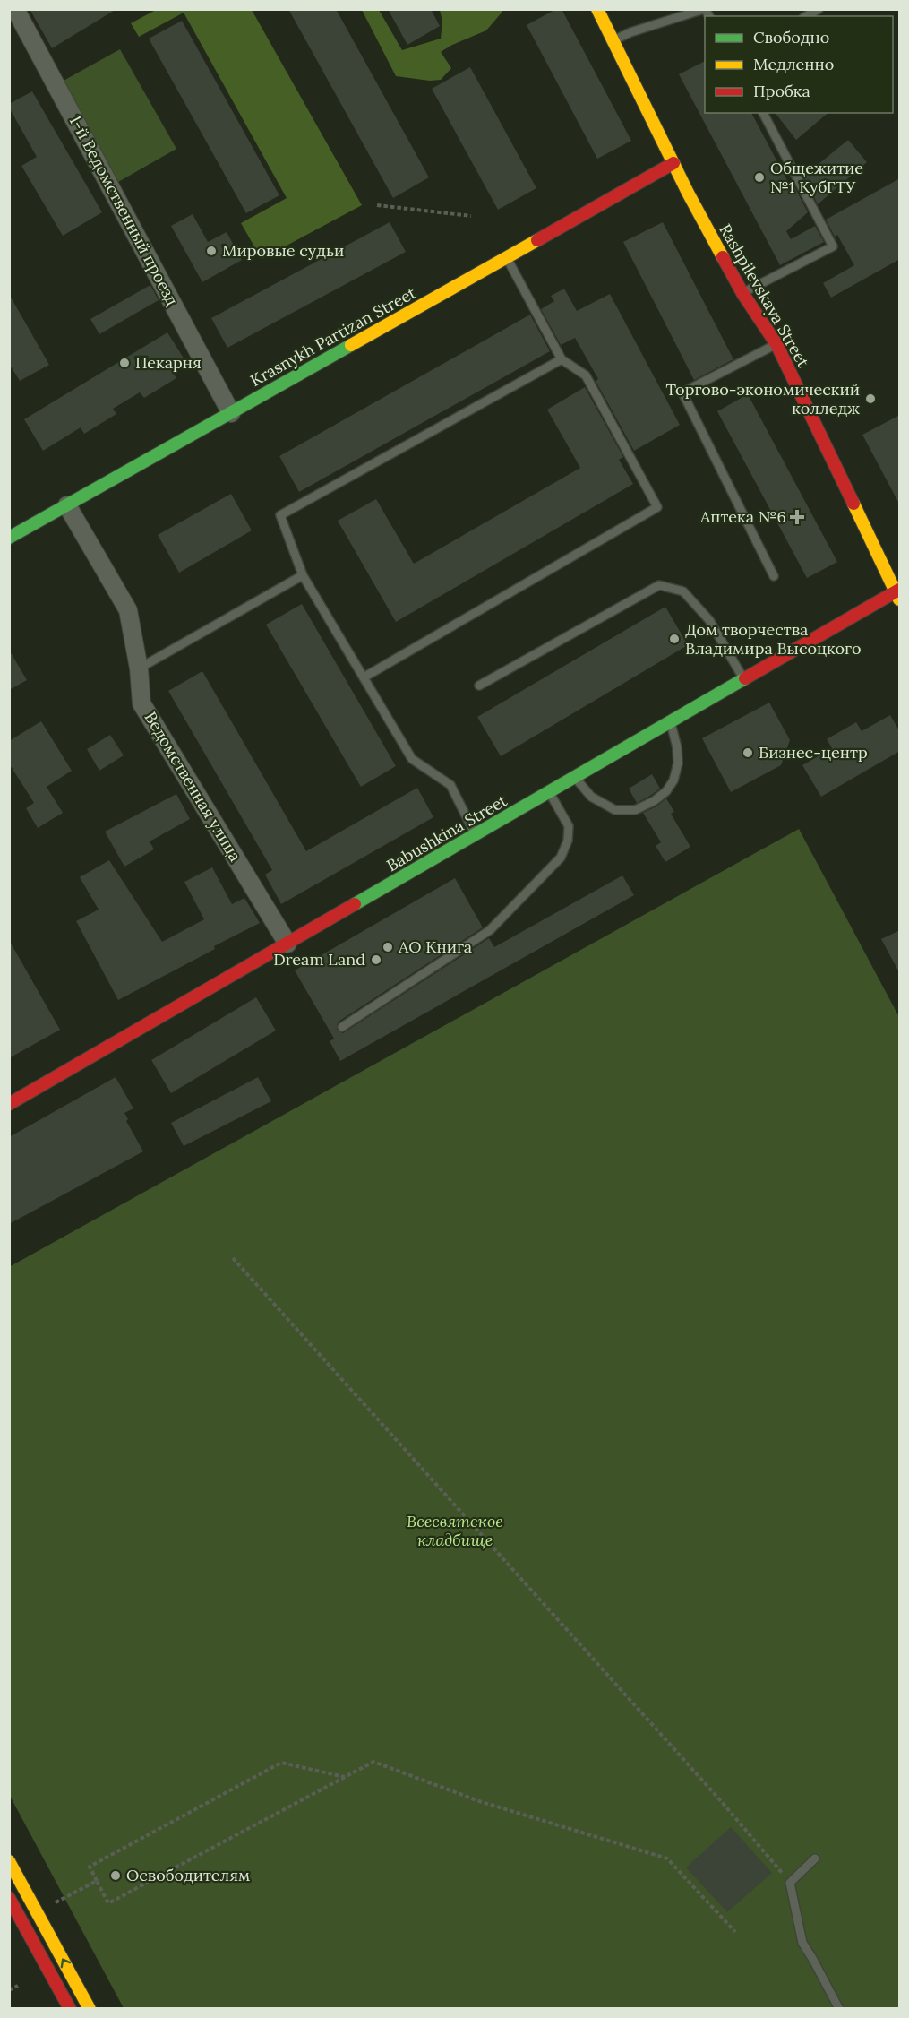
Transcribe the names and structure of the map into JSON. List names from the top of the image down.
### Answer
{
  "streets": {
    "street": [
      "1-й Ведомственный проезд",
      "Rashpilevskaya Street",
      "Krasnykh Partizan Street",
      "Ведомственная улица",
      "Babushkina Street"
    ]
  },
  "crossings": [
    ["1-й Ведомственный проезд", "Krasnykh Partizan Street"],
    ["Rashpilevskaya Street", "Krasnykh Partizan Street"],
    ["Rashpilevskaya Street", "Babushkina Street"],
    ["Krasnykh Partizan Street", "Ведомственная улица"],
    ["Ведомственная улица", "Babushkina Street"]
  ],
  "parks": ["Всесвятское кладбище"],
  "places": {
    "other": [
      "Общежитие №1 КубГТУ",
      "Мировые судьи",
      "Пекарня",
      "Торгово-экономический колледж",
      "Дом творчества Владимира Высоцкого",
      "Бизнес-центр",
      "АО Книга",
      "Dream Land",
      "Освободителям"
    ],
    "health": ["Аптека №6"]
  },
  "legend": ["Свободно", "Медленно", "Пробка"]
}
